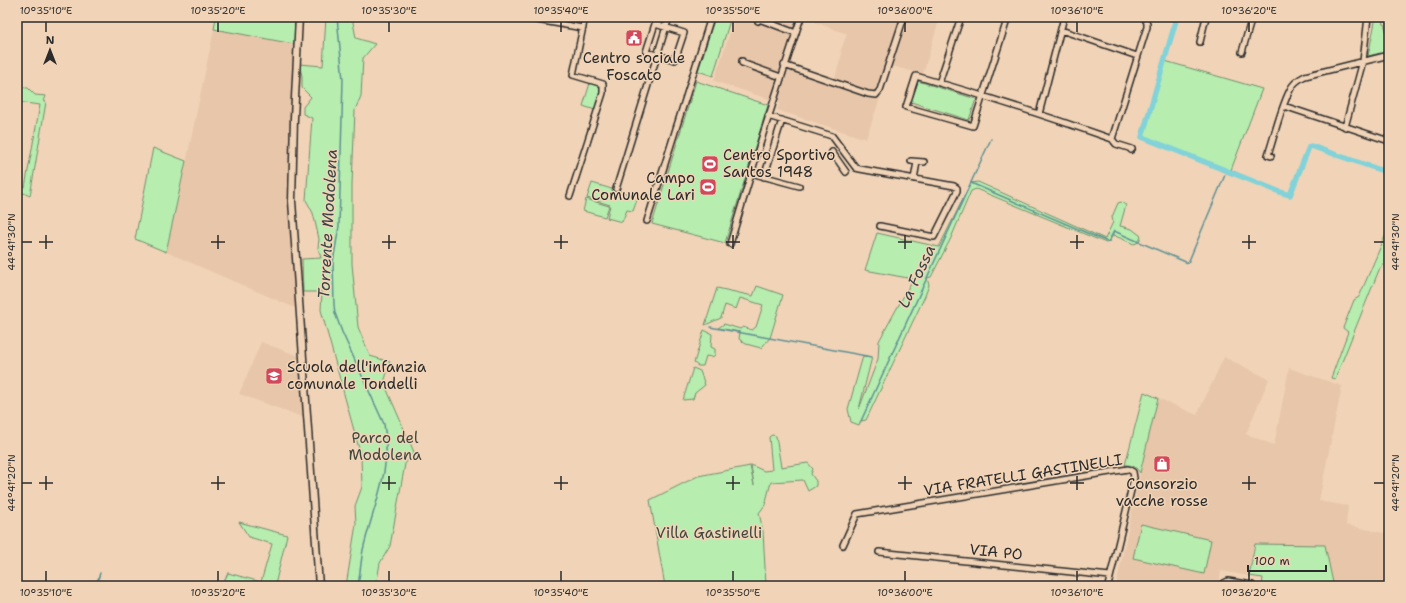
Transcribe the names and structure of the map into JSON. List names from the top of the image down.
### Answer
{
  "streets": {
    "street": ["VIA FRATELLI GASTINELLI", "VIA PO"]
  },
  "crossings": [
    ["VIA FRATELLI GASTINELLI", "VIA PO"]
  ],
  "water": ["Torrente Modolena", "La Fossa"],
  "parks": ["Parco del Modolena", "Villa Gastinelli"],
  "places": {
    "public building": ["Centro sociale Foscato"],
    "sports": ["Centro Sportivo Santos 1948", "Campo Comunale Lari"],
    "school or university": ["Scuola dell'infanzia comunale Tondelli"],
    "shop": ["Consorzio vacche rosse"]
  },
  "scale_bar": "100 m",
  "north": "top",
  "coordinates": [
    "10°35'10\"E",
    "10°35'20\"E",
    "10°35'30\"E",
    "10°35'40\"E",
    "10°35'50\"E",
    "10°36'00\"E",
    "10°36'10\"E",
    "10°36'20\"E",
    "44°41'30\"N",
    "44°41'20\"N"
  ]
}
